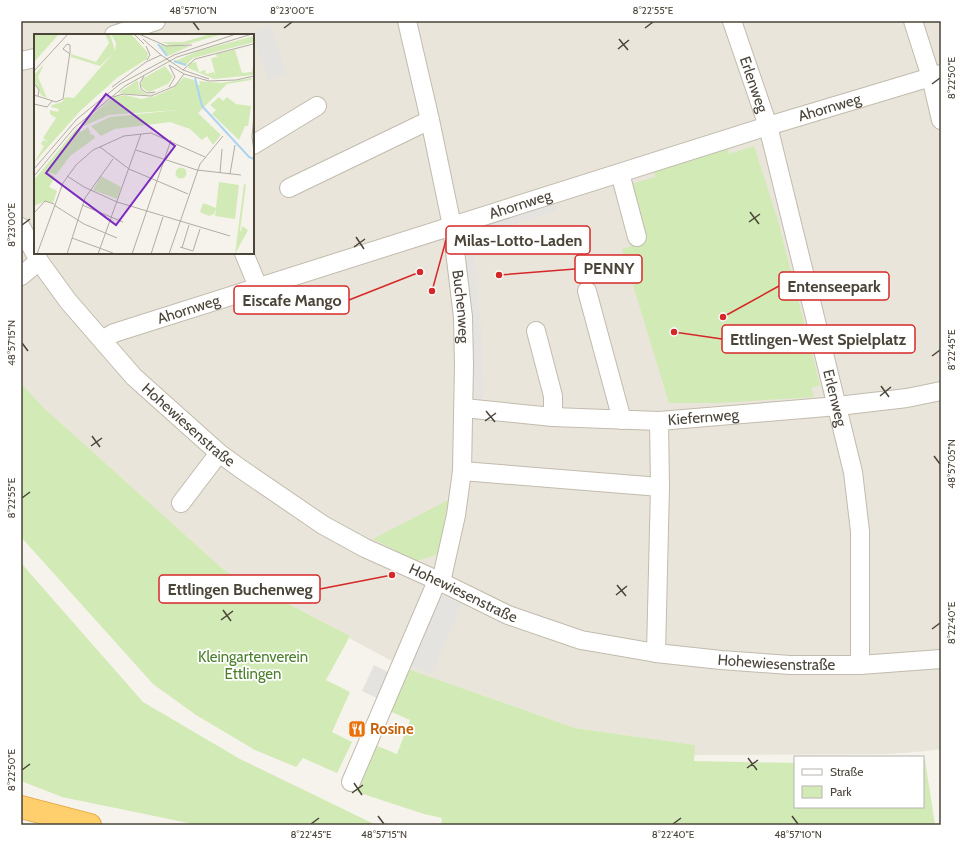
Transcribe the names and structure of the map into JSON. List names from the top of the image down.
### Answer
{
  "streets": {
    "street": [
      "Erlenweg",
      "Ahornweg",
      "Buchenweg",
      "Kiefernweg",
      "Hohewiesenstraße"
    ]
  },
  "crossings": [
    ["Erlenweg", "Ahornweg"],
    ["Erlenweg", "Kiefernweg"],
    ["Erlenweg", "Hohewiesenstraße"],
    ["Ahornweg", "Buchenweg"],
    ["Ahornweg", "Hohewiesenstraße"],
    ["Buchenweg", "Kiefernweg"],
    ["Buchenweg", "Hohewiesenstraße"]
  ],
  "parks": ["Kleingartenverein Ettlingen"],
  "places": {
    "other": [
      "Eiscafe Mango",
      "PENNY",
      "Milas-Lotto-Laden",
      "Entenseepark",
      "Ettlingen-West Spielplatz",
      "Ettlingen Buchenweg"
    ],
    "restaurant": ["Rosine"]
  },
  "legend": ["Straße", "Park"],
  "coordinates": [
    "48°57'10\"N",
    "8°23'00\"E",
    "8°22'55\"E",
    "8°22'50\"E",
    "48°57'15\"N",
    "8°22'45\"E",
    "48°57'05\"N",
    "8°22'40\"E"
  ]
}
